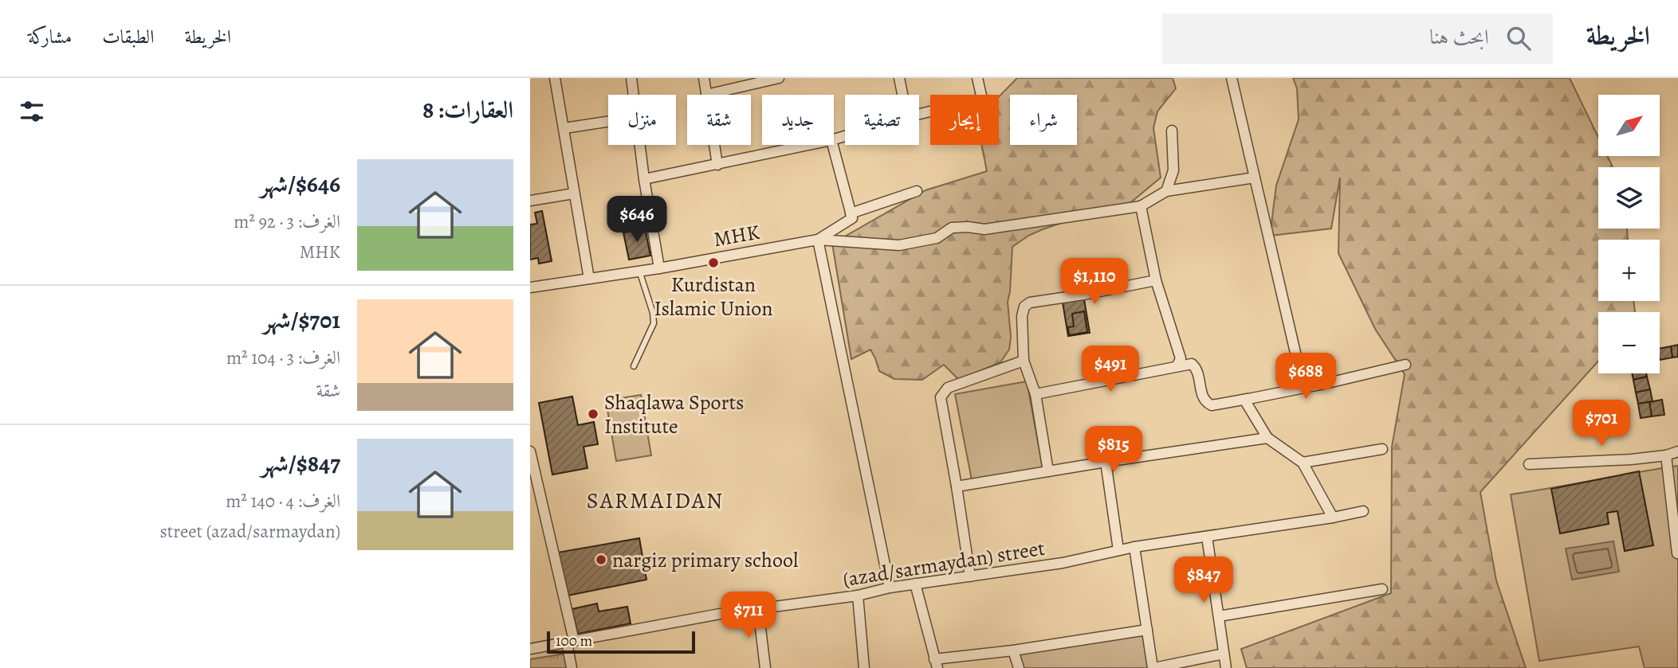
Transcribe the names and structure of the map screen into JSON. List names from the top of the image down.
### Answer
{
  "streets": {
    "street": ["MHK", "(azad/sarmaydan) street"]
  },
  "districts": ["SARMAIDAN"],
  "places": ["Kurdistan Islamic Union", "Shaqlawa Sports Institute", "nargiz primary school"],
  "scale_bar": "100 m",
  "north": "top right",
  "page": {
    "header": "الخريطة",
    "search": "ابحث هنا",
    "nav": ["الخريطة", "الطبقات", "مشاركة"],
    "heading": "العقارات: 8",
    "map_buttons": ["+", "−"],
    "chip": [
      "شراء",
      "إيجار",
      "تصفية",
      "جديد",
      "شقة",
      "منزل"
    ],
    "list": [
      {
        "name": "$646/شهر",
        "note": "الغرف: 3 · 92 m² · MHK"
      },
      {
        "name": "$701/شهر",
        "note": "الغرف: 3 · 104 m² · شقة"
      },
      {
        "name": "$847/شهر",
        "note": "الغرف: 4 · 140 m² · (azad/sarmaydan) street"
      }
    ],
    "price": [
      "$646",
      "$1,110",
      "$491",
      "$688",
      "$701",
      "$815",
      "$847",
      "$711"
    ],
    "scale": "100 m"
  }
}
